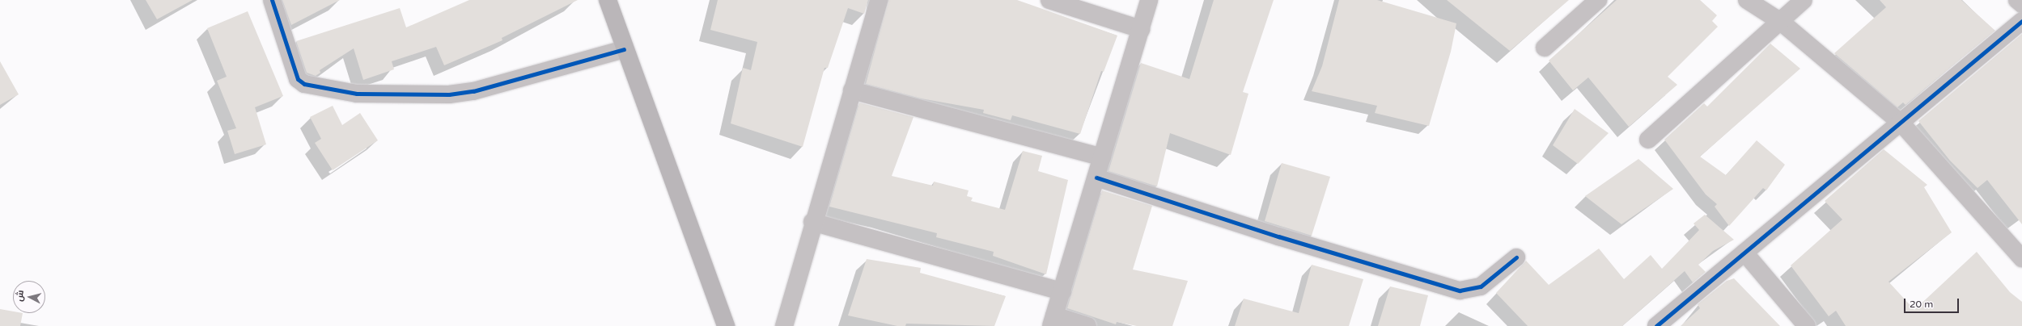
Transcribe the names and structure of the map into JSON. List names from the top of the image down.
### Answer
{
  "scale_bar": "20 m",
  "north": "left"
}
